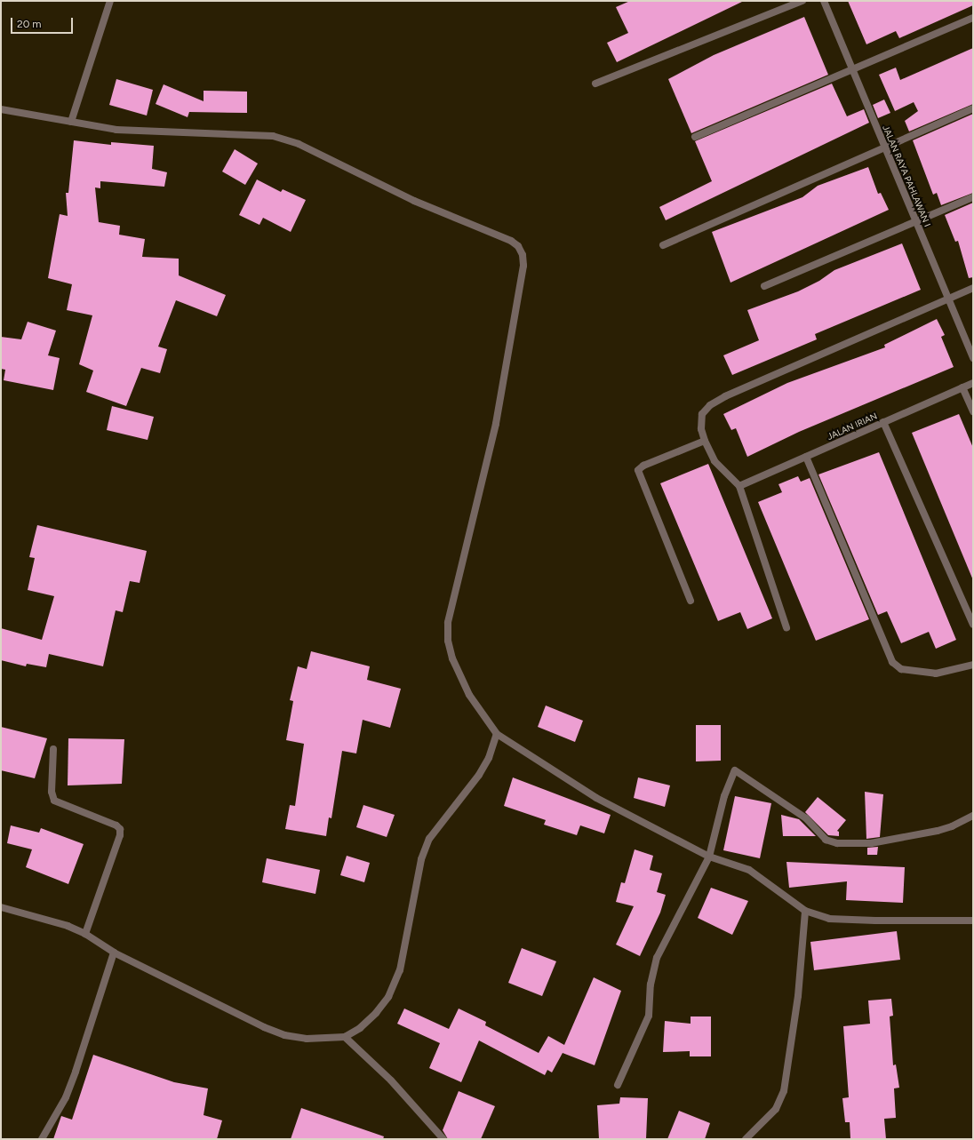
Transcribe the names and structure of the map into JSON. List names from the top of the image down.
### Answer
{
  "streets": {
    "street": ["JALAN RAYA PAHLAWAN I", "JALAN IRIAN"]
  },
  "scale_bar": "20 m"
}
